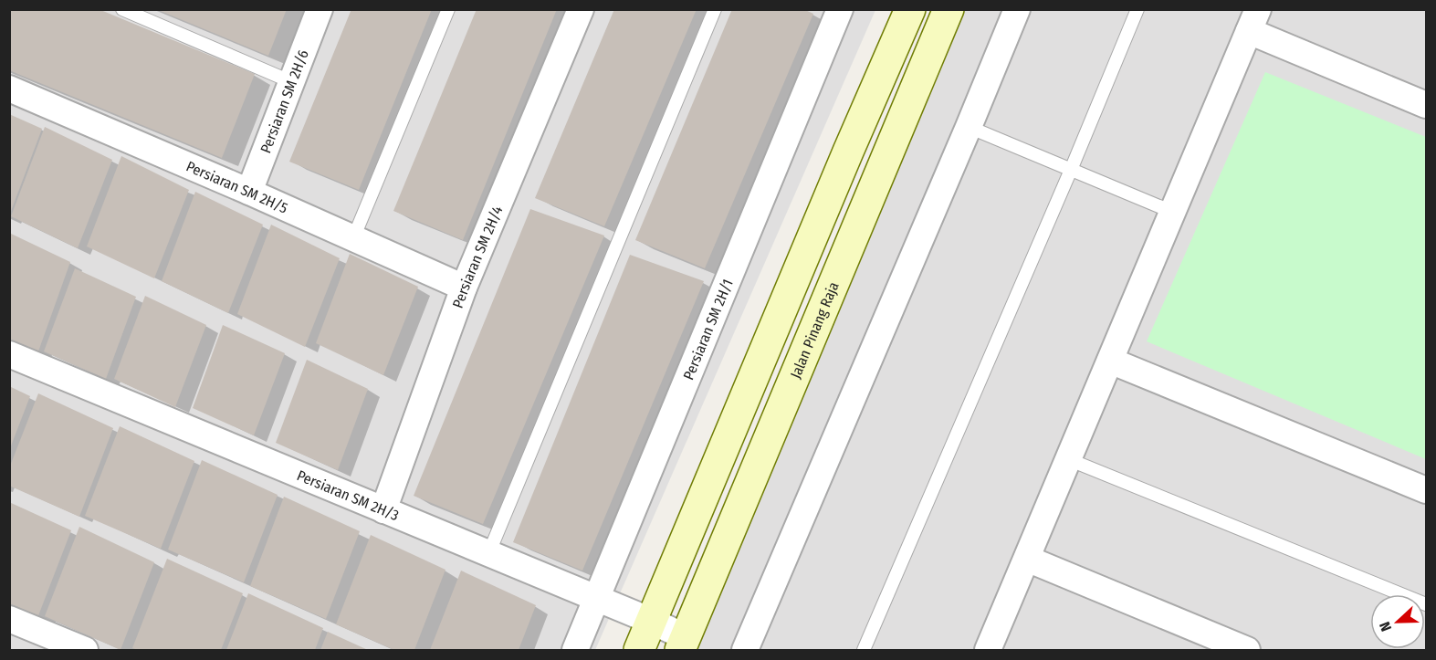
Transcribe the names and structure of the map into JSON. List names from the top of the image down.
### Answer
{
  "streets": {
    "main road": ["Jalan Pinang Raja"],
    "street": [
      "Persiaran SM 2H/6",
      "Persiaran SM 2H/5",
      "Persiaran SM 2H/4",
      "Persiaran SM 2H/1",
      "Persiaran SM 2H/3"
    ]
  },
  "crossings": [
    ["Persiaran SM 2H/6", "Persiaran SM 2H/5"],
    ["Persiaran SM 2H/5", "Persiaran SM 2H/4"],
    ["Persiaran SM 2H/4", "Persiaran SM 2H/3"],
    ["Persiaran SM 2H/1", "Persiaran SM 2H/3"],
    ["Jalan Pinang Raja", "Persiaran SM 2H/3"]
  ],
  "north": "left"
}
